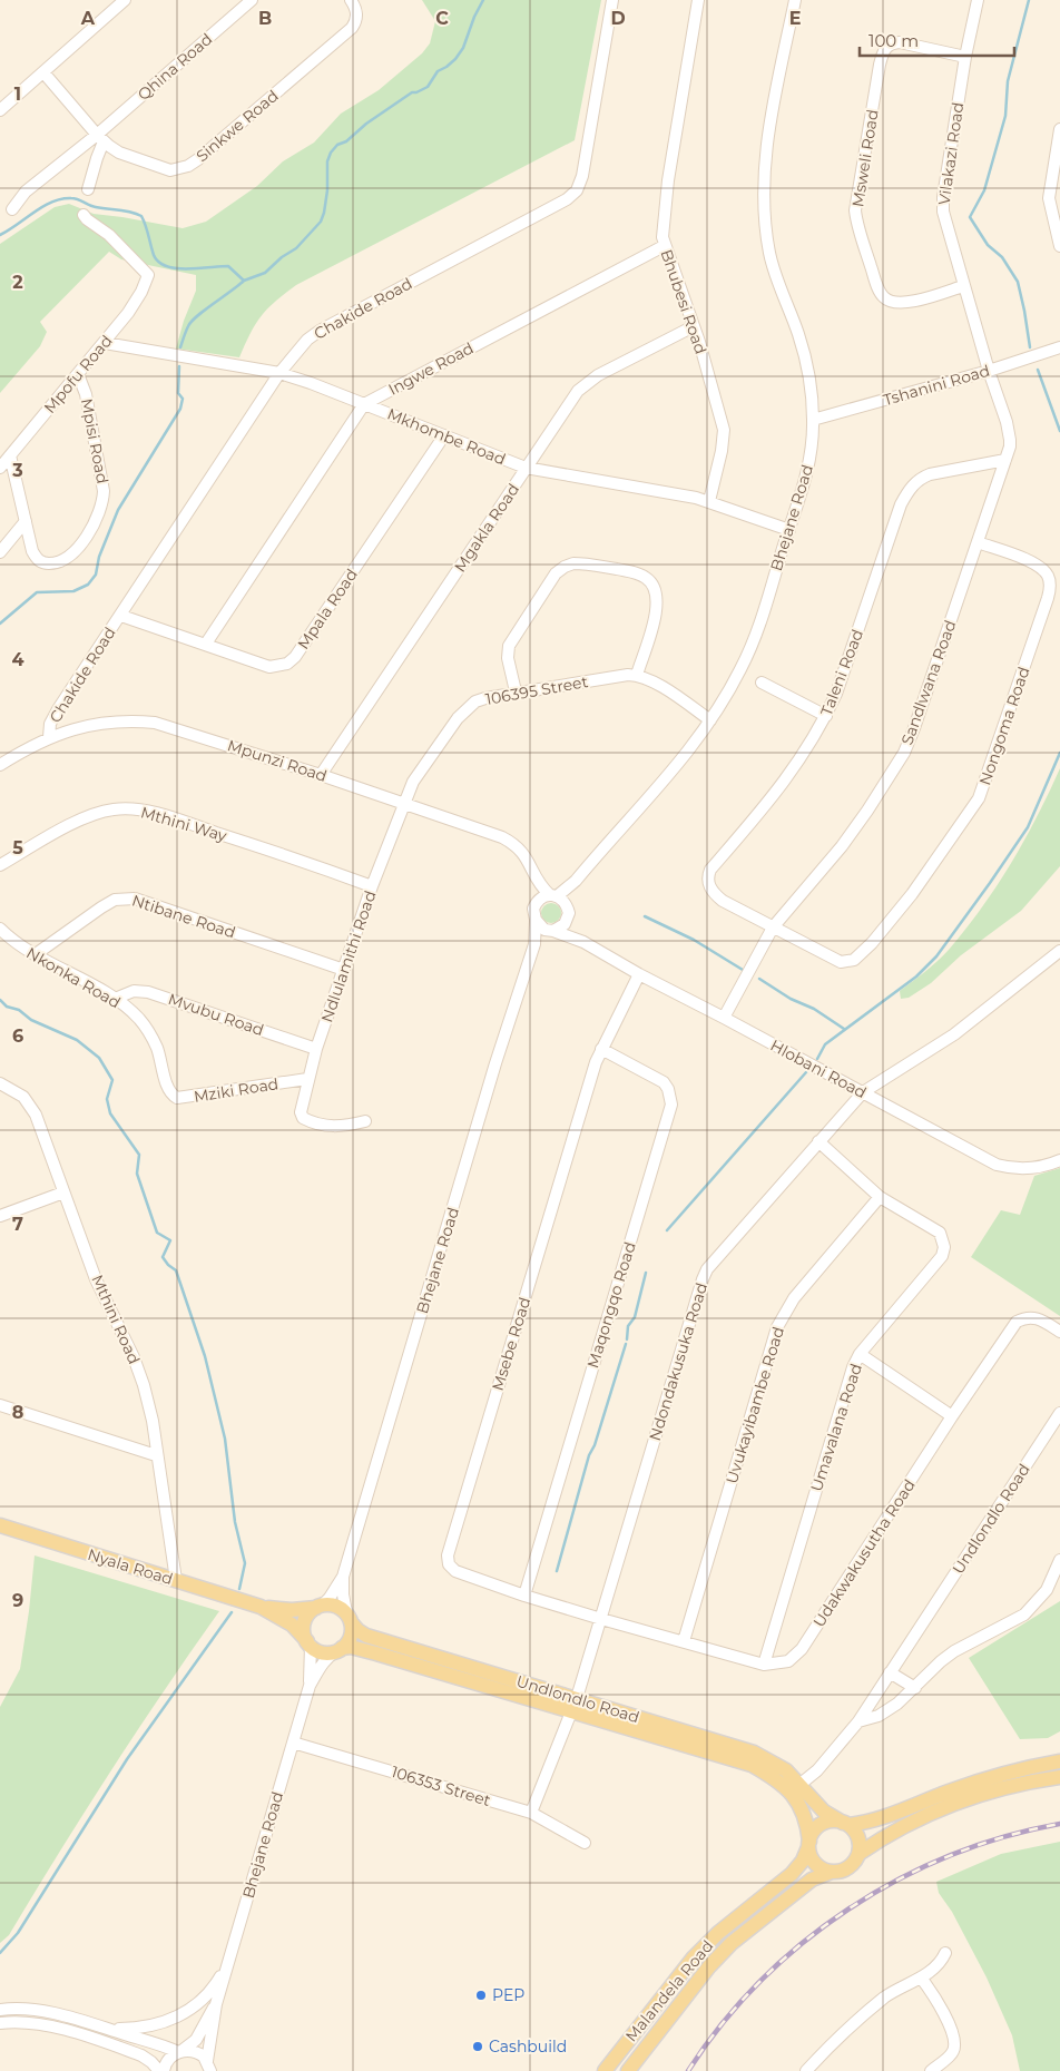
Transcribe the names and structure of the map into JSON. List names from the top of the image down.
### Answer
{
  "streets": {
    "main road": ["Undlondlo Road", "Nyala Road", "Malandela Road"],
    "street": [
      "Qhina Road",
      "Sinkwe Road",
      "Vilakazi Road",
      "Msweli Road",
      "Bhubesi Road",
      "Chakide Road",
      "Ingwe Road",
      "Mpofu Road",
      "Tshanini Road",
      "Mkhombe Road",
      "Mpisi Road",
      "Bhejane Road",
      "Mgakla Road",
      "Mpala Road",
      "Taleni Road",
      "Sandlwana Road",
      "106395 Street",
      "Nongoma Road",
      "Mpunzi Road",
      "Mthini Way",
      "Ntibane Road",
      "Ndlulamithi Road",
      "Nkonka Road",
      "Mvubu Road",
      "Hlobani Road",
      "Mziki Road",
      "Maqongqo Road",
      "Mthini Road",
      "Msebe Road",
      "Ndondakusuka Road",
      "Uvukayibambe Road",
      "Umavalana Road",
      "Udakwakusutha Road",
      "106353 Street"
    ]
  },
  "crossings": [
    ["Qhina Road", "Sinkwe Road"],
    ["Vilakazi Road", "Msweli Road"],
    ["Vilakazi Road", "Tshanini Road"],
    ["Vilakazi Road", "Sandlwana Road"],
    ["Bhubesi Road", "Ingwe Road"],
    ["Bhubesi Road", "Mkhombe Road"],
    ["Bhubesi Road", "Mgakla Road"],
    ["Chakide Road", "Mkhombe Road"],
    ["Chakide Road", "Mpala Road"],
    ["Chakide Road", "Mpunzi Road"],
    ["Ingwe Road", "Mkhombe Road"],
    ["Ingwe Road", "Mpala Road"],
    ["Mpofu Road", "Mkhombe Road"],
    ["Mpofu Road", "Mpisi Road"],
    ["Tshanini Road", "Bhejane Road"],
    ["Tshanini Road", "Sandlwana Road"],
    ["Mkhombe Road", "Bhejane Road"],
    ["Mkhombe Road", "Mgakla Road"],
    ["Mkhombe Road", "Mpala Road"],
    ["Bhejane Road", "Mpunzi Road"],
    ["Bhejane Road", "Hlobani Road"],
    ["Bhejane Road", "Undlondlo Road"],
    ["Bhejane Road", "Nyala Road"],
    ["Bhejane Road", "106353 Street"],
    ["Mgakla Road", "Mpunzi Road"],
    ["Taleni Road", "Sandlwana Road"],
    ["Taleni Road", "Nongoma Road"],
    ["Sandlwana Road", "Nongoma Road"],
    ["Sandlwana Road", "Hlobani Road"],
    ["106395 Street", "Mpunzi Road"],
    ["106395 Street", "Ndlulamithi Road"],
    ["Mpunzi Road", "Ndlulamithi Road"],
    ["Mpunzi Road", "Hlobani Road"],
    ["Mthini Way", "Ndlulamithi Road"],
    ["Ntibane Road", "Ndlulamithi Road"],
    ["Ntibane Road", "Nkonka Road"],
    ["Ndlulamithi Road", "Mvubu Road"],
    ["Ndlulamithi Road", "Mziki Road"],
    ["Nkonka Road", "Mvubu Road"],
    ["Nkonka Road", "Mziki Road"],
    ["Hlobani Road", "Msebe Road"],
    ["Hlobani Road", "Ndondakusuka Road"],
    ["Maqongqo Road", "Msebe Road"],
    ["Mthini Road", "Nyala Road"],
    ["Msebe Road", "Ndondakusuka Road"],
    ["Msebe Road", "Udakwakusutha Road"],
    ["Ndondakusuka Road", "Umavalana Road"],
    ["Ndondakusuka Road", "Undlondlo Road"],
    ["Ndondakusuka Road", "Udakwakusutha Road"],
    ["Ndondakusuka Road", "106353 Street"],
    ["Uvukayibambe Road", "Umavalana Road"],
    ["Uvukayibambe Road", "Udakwakusutha Road"],
    ["Umavalana Road", "Udakwakusutha Road"],
    ["Undlondlo Road", "Nyala Road"],
    ["Undlondlo Road", "Malandela Road"]
  ],
  "places": ["PEP", "Cashbuild"],
  "scale_bar": "100 m",
  "grid": {
    "columns": [
      "A",
      "B",
      "C",
      "D",
      "E"
    ],
    "rows": [
      "1",
      "2",
      "3",
      "4",
      "5",
      "6",
      "7",
      "8",
      "9"
    ]
  }
}
